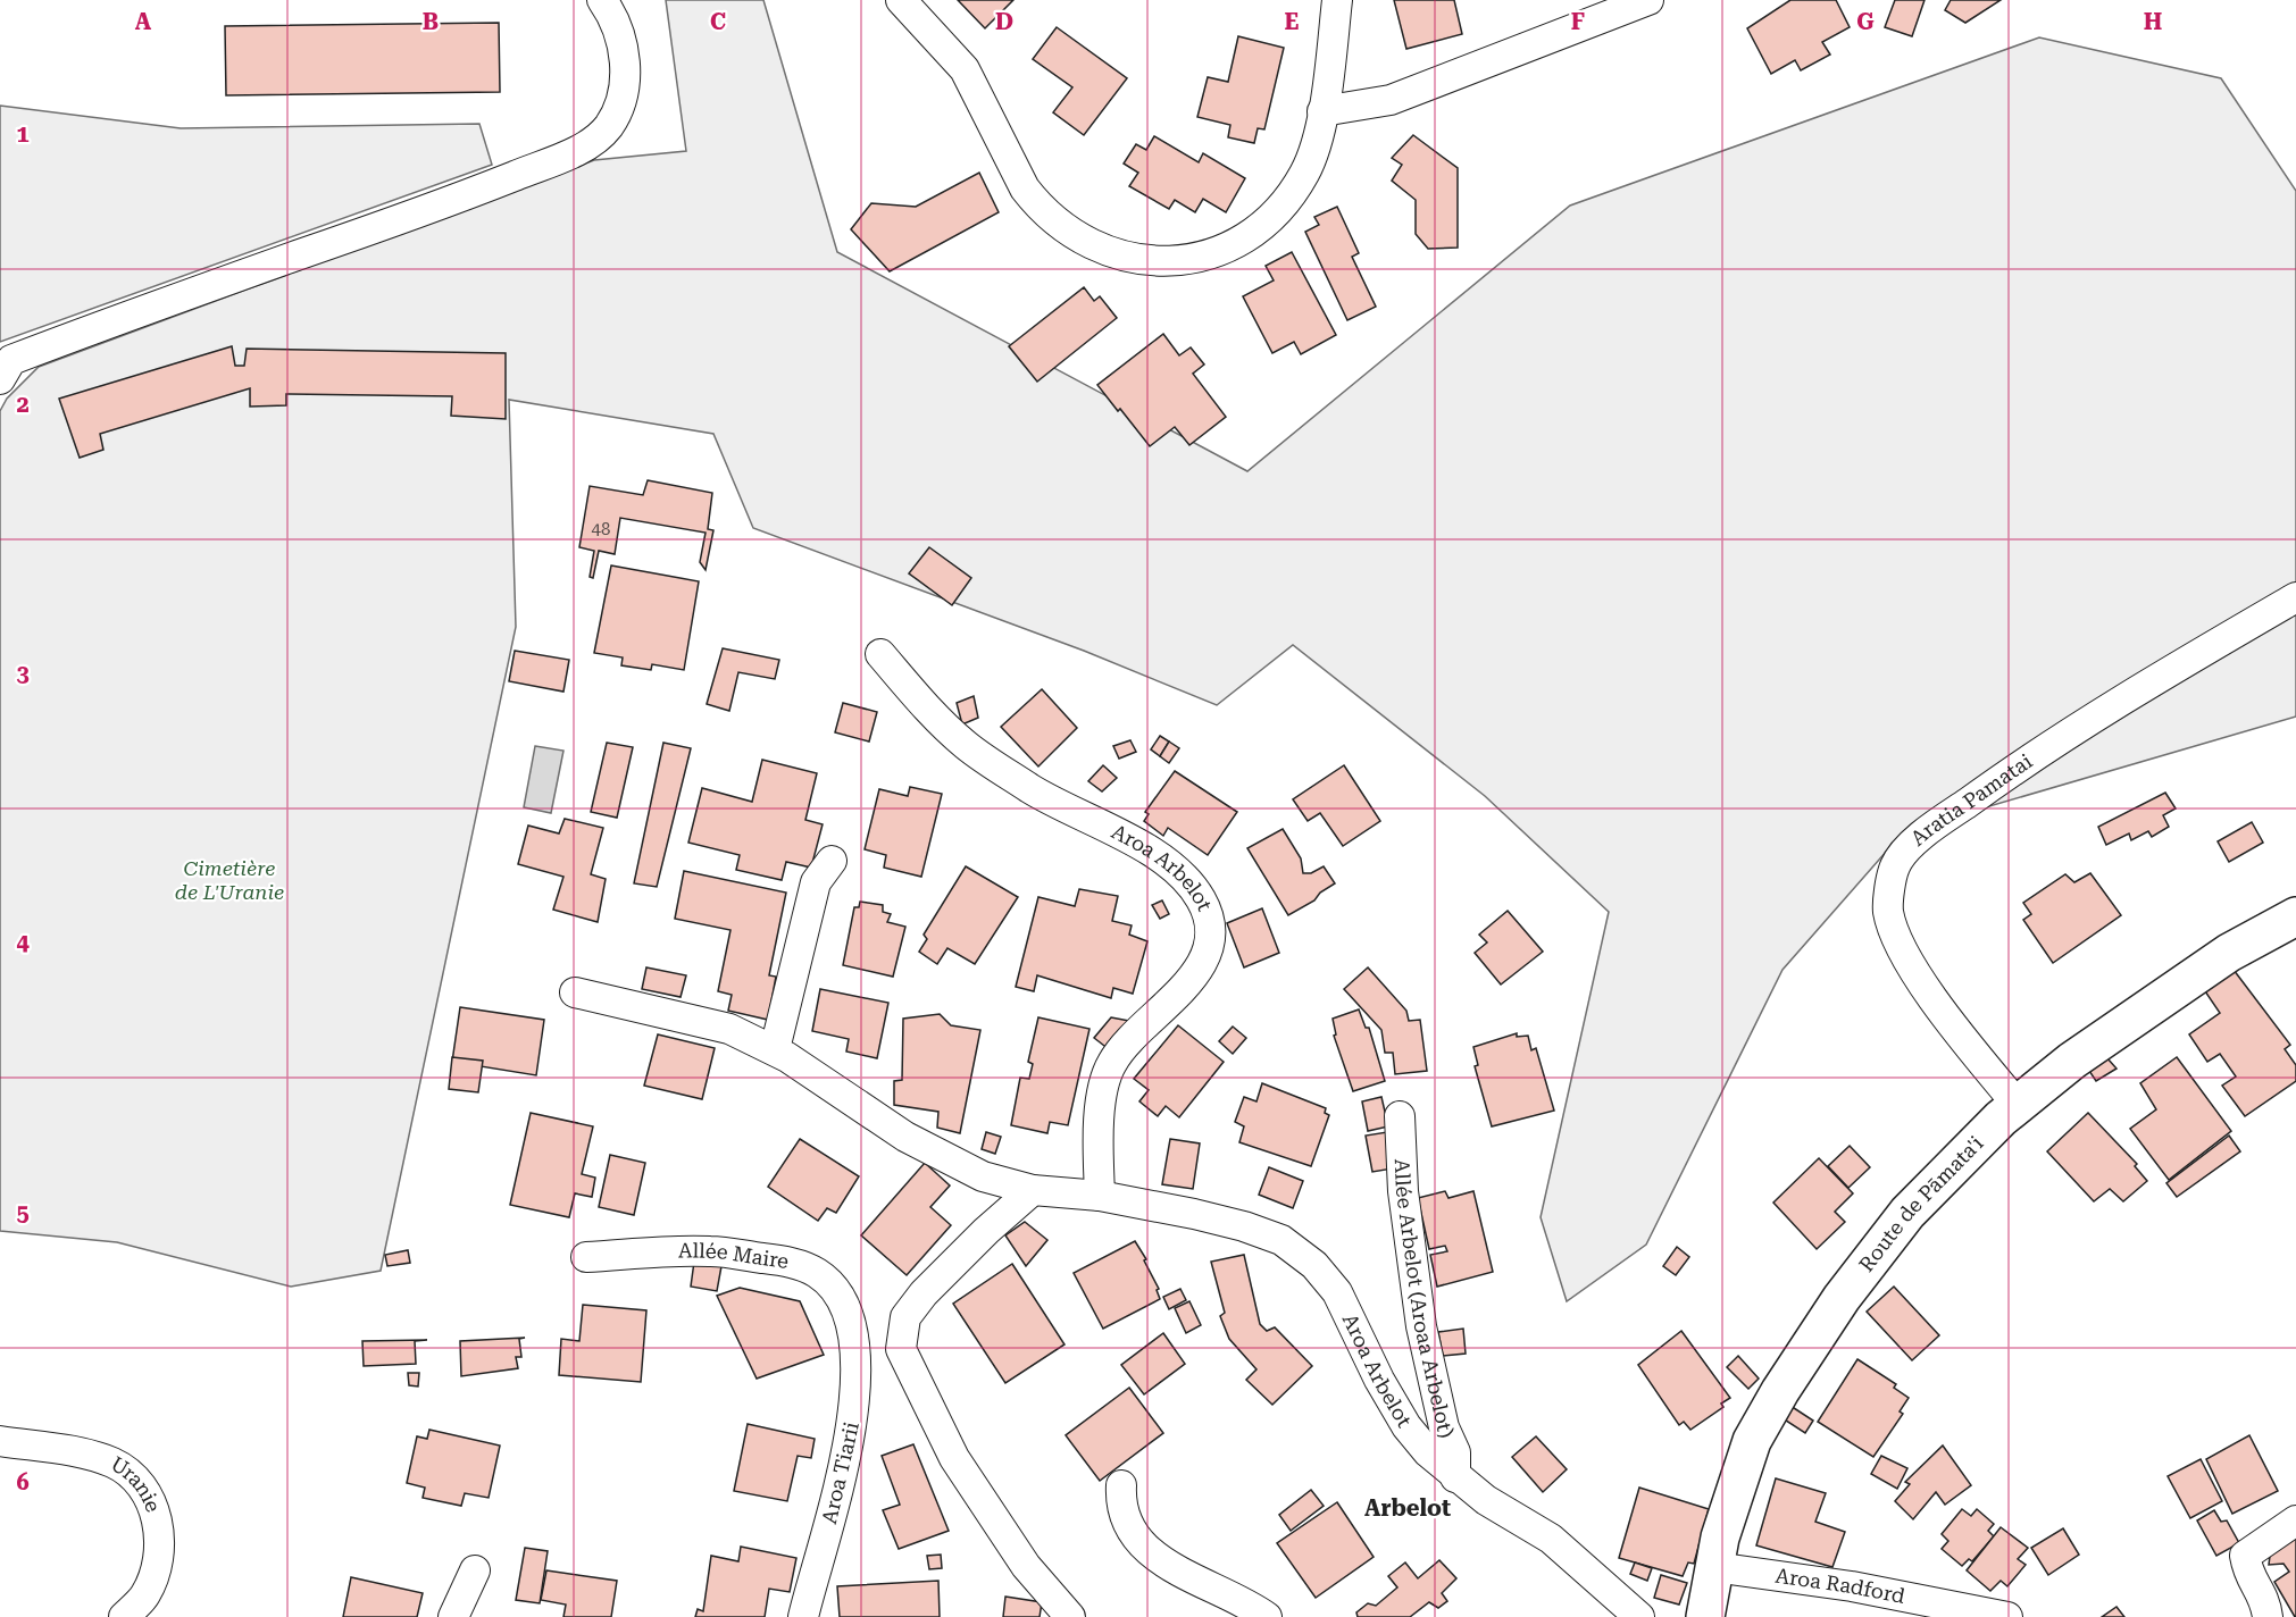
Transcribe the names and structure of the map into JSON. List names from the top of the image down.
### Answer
{
  "streets": {
    "main road": ["Route de Pāmata'i"],
    "street": [
      "Aratia Pamatai",
      "Aroa Arbelot",
      "Allée Maire",
      "Allée Arbelot (Aroaa Arbelot)",
      "Aroa Tiarii",
      "Uranie",
      "Aroa Radford"
    ]
  },
  "crossings": [
    ["Aratia Pamatai", "Route de Pāmata'i"],
    ["Aroa Arbelot", "Allée Arbelot (Aroaa Arbelot)"],
    ["Route de Pāmata'i", "Aroa Radford"],
    ["Allée Maire", "Aroa Tiarii"]
  ],
  "districts": ["Arbelot"],
  "parks": ["Cimetière de L'Uranie"],
  "house_numbers": ["48"],
  "grid": {
    "columns": [
      "A",
      "B",
      "C",
      "D",
      "E",
      "F",
      "G",
      "H"
    ],
    "rows": [
      "1",
      "2",
      "3",
      "4",
      "5",
      "6"
    ]
  }
}
